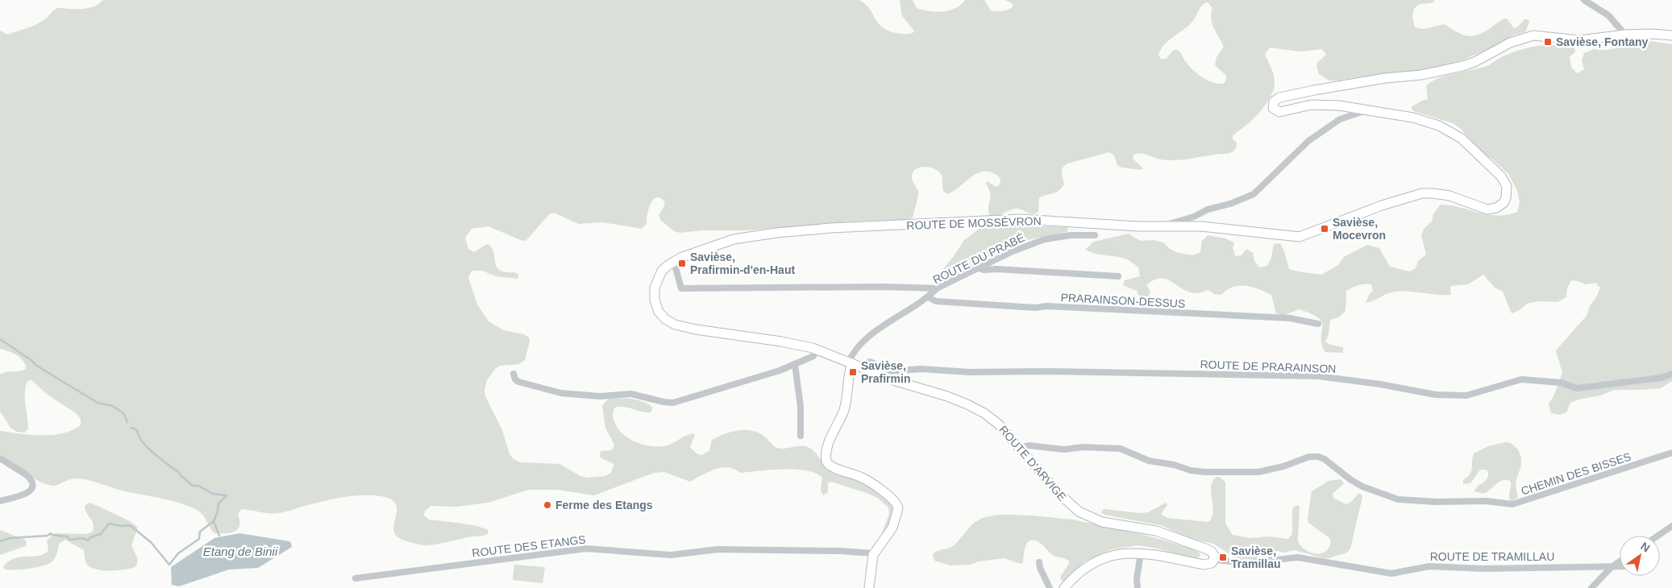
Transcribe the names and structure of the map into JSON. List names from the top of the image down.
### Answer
{
  "streets": {
    "street": [
      "ROUTE DE MOSSÉVRON",
      "ROUTE DU PRABÉ",
      "PRARAINSON-DESSUS",
      "ROUTE DE PRARAINSON",
      "ROUTE D'ARVIGE",
      "CHEMIN DES BISSES",
      "ROUTE DES ETANGS",
      "ROUTE DE TRAMILLAU"
    ]
  },
  "crossings": [
    ["ROUTE DE MOSSÉVRON", "ROUTE DU PRABÉ"],
    ["ROUTE DE MOSSÉVRON", "ROUTE DE PRARAINSON"],
    ["ROUTE DE MOSSÉVRON", "ROUTE D'ARVIGE"],
    ["ROUTE DU PRABÉ", "PRARAINSON-DESSUS"],
    ["ROUTE D'ARVIGE", "CHEMIN DES BISSES"],
    ["ROUTE D'ARVIGE", "ROUTE DE TRAMILLAU"]
  ],
  "water": ["Etang de Binii"],
  "places": {
    "transit": [
      "Savièse, Fontany",
      "Savièse, Mocevron",
      "Savièse, Prafirmin-d'en-Haut",
      "Savièse, Prafirmin",
      "Savièse, Tramillau"
    ],
    "other": ["Ferme des Etangs"]
  },
  "north": "top right"
}
